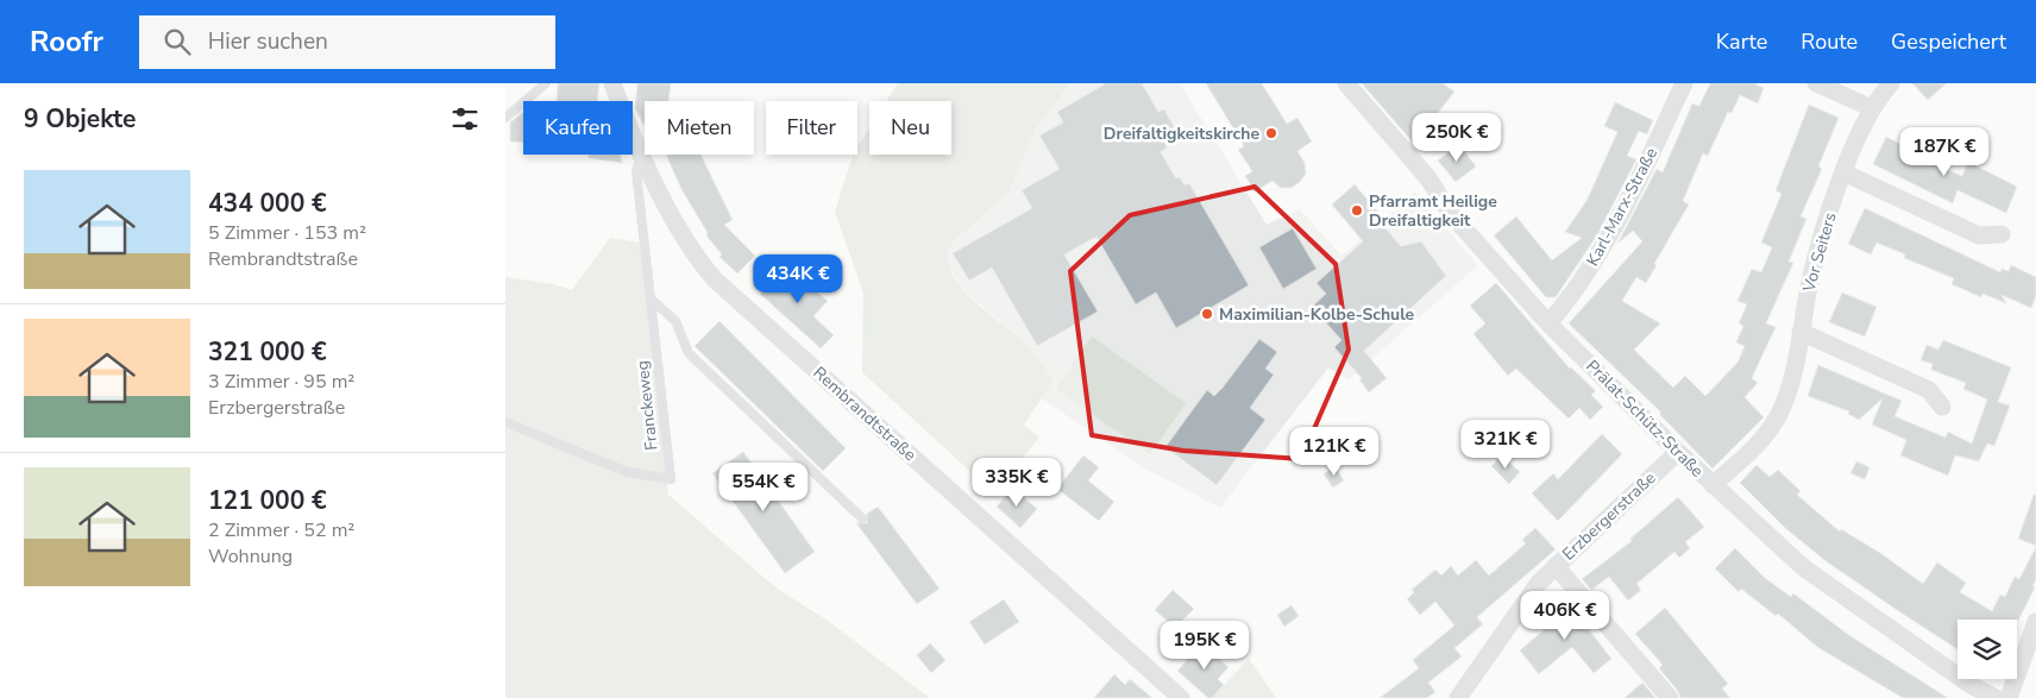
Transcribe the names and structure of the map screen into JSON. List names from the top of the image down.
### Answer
{
  "streets": {
    "street": [
      "Karl-Marx-Straße",
      "Vor Seiters",
      "Rembrandtstraße",
      "Prälat-Schütz-Straße",
      "Erzbergerstraße"
    ],
    "lane": ["Franckeweg"]
  },
  "crossings": [
    ["Karl-Marx-Straße", "Prälat-Schütz-Straße"],
    ["Vor Seiters", "Prälat-Schütz-Straße"],
    ["Franckeweg", "Rembrandtstraße"],
    ["Prälat-Schütz-Straße", "Erzbergerstraße"]
  ],
  "places": ["Dreifaltigkeitskirche", "Pfarramt Heilige Dreifaltigkeit", "Maximilian-Kolbe-Schule"],
  "page": {
    "header": "Roofr",
    "search": "Hier suchen",
    "nav": ["Karte", "Route", "Gespeichert"],
    "heading": "9 Objekte",
    "chip": [
      "Kaufen",
      "Mieten",
      "Filter",
      "Neu"
    ],
    "price": [
      "250K €",
      "187K €",
      "434K €",
      "321K €",
      "121K €",
      "335K €",
      "554K €",
      "406K €",
      "195K €"
    ],
    "list": [
      {
        "name": "434 000 €",
        "note": "5 Zimmer · 153 m² · Rembrandtstraße"
      },
      {
        "name": "321 000 €",
        "note": "3 Zimmer · 95 m² · Erzbergerstraße"
      },
      {
        "name": "121 000 €",
        "note": "2 Zimmer · 52 m² · Wohnung"
      }
    ]
  }
}
